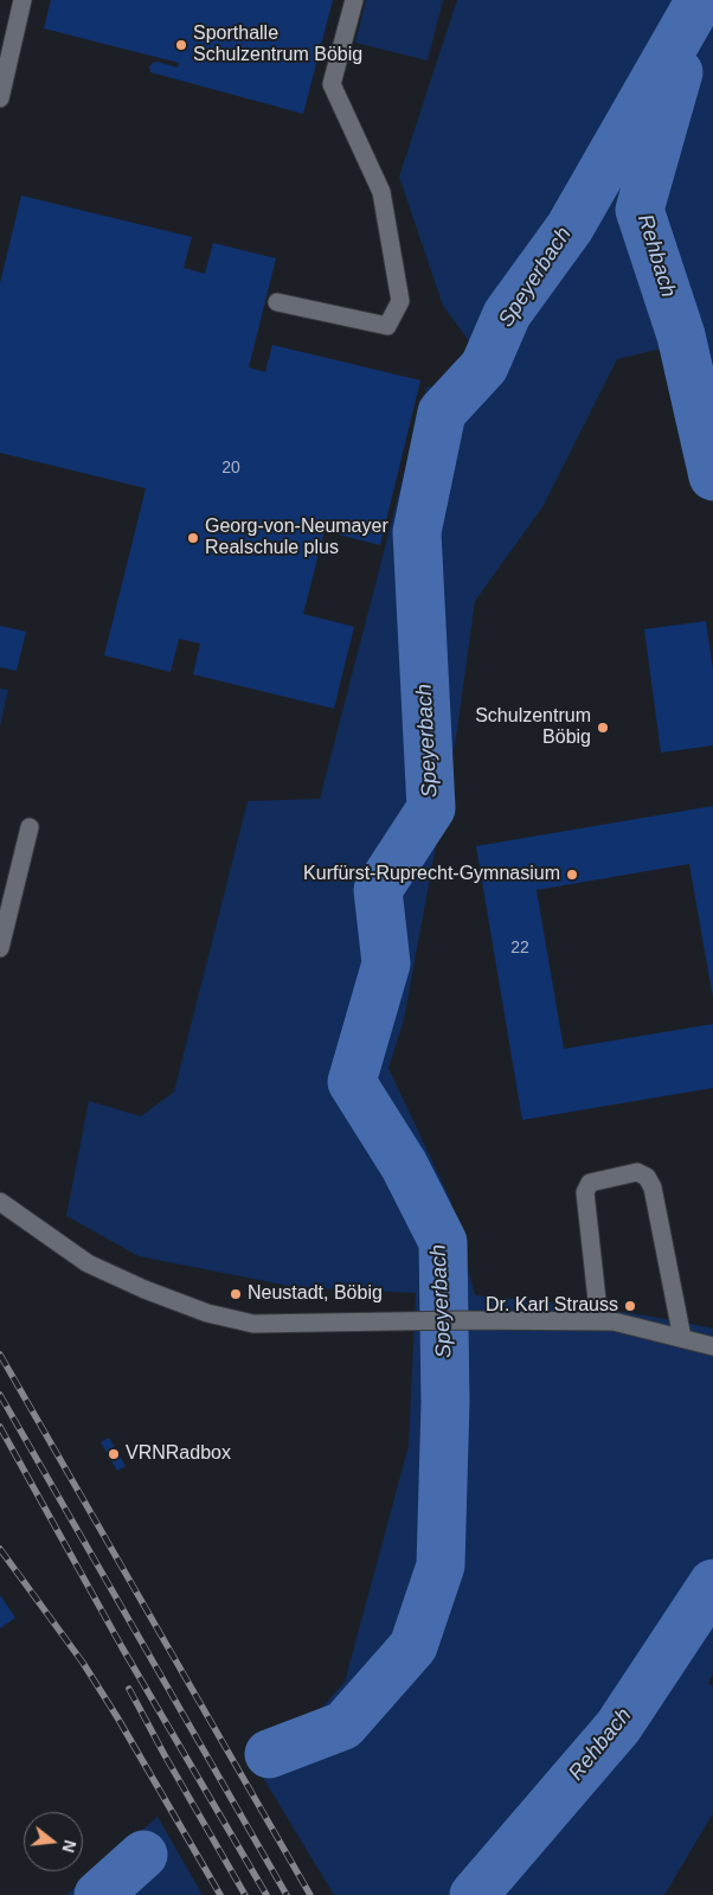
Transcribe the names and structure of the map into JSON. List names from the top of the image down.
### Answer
{
  "water": ["Rehbach", "Speyerbach"],
  "places": [
    "Sporthalle Schulzentrum Böbig",
    "Georg-von-Neumayer Realschule plus",
    "Schulzentrum Böbig",
    "Kurfürst-Ruprecht-Gymnasium",
    "Neustadt, Böbig",
    "Dr. Karl Strauss",
    "VRNRadbox"
  ],
  "house_numbers": ["20", "22"],
  "north": "right"
}
